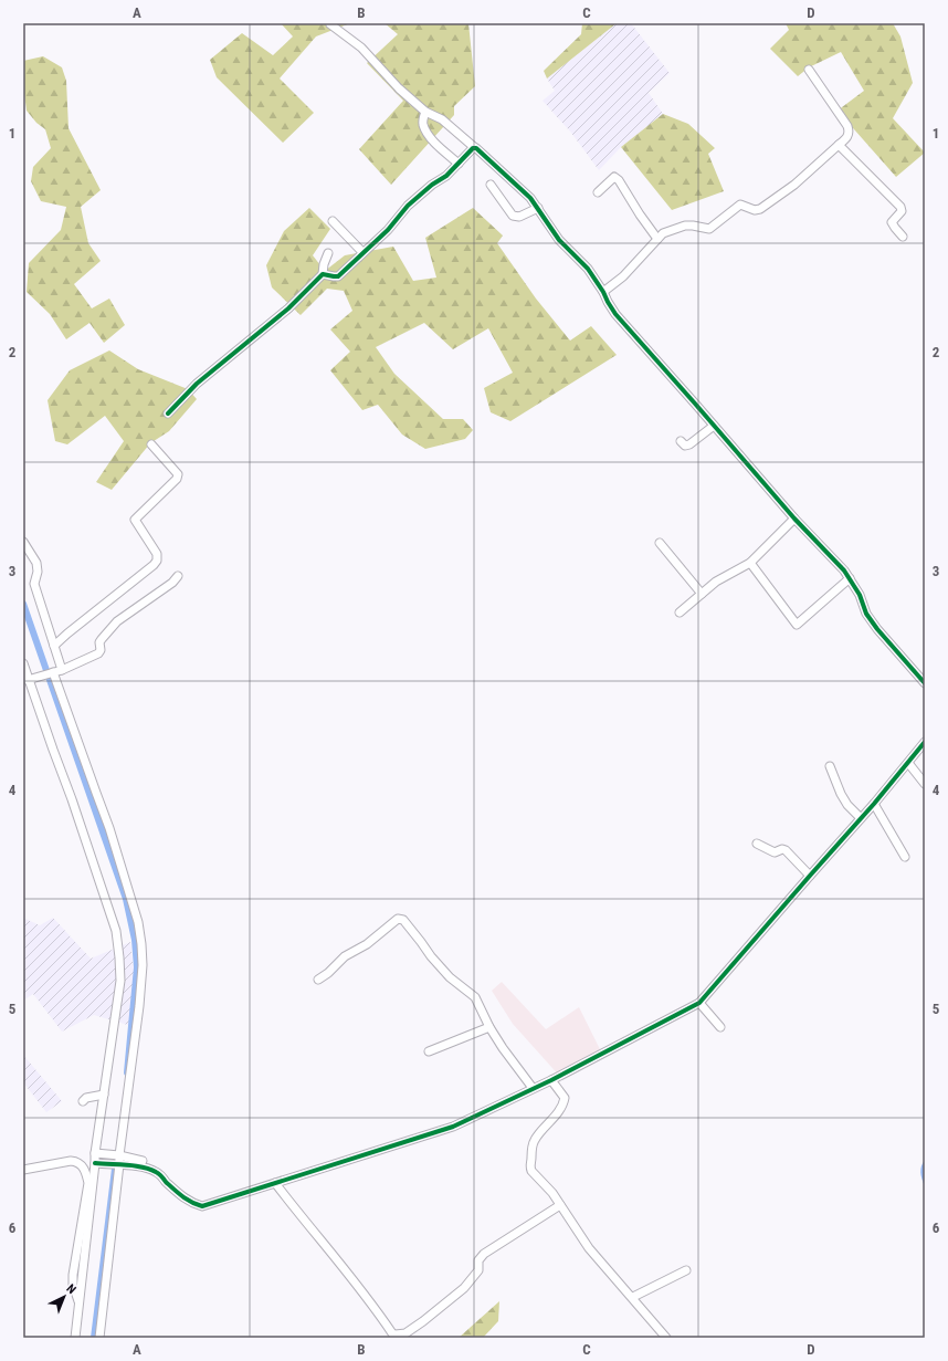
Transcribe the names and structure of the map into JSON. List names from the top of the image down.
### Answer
{
  "north": "top right",
  "grid": {
    "columns": [
      "A",
      "B",
      "C",
      "D"
    ],
    "rows": [
      "1",
      "2",
      "3",
      "4",
      "5",
      "6"
    ]
  }
}
